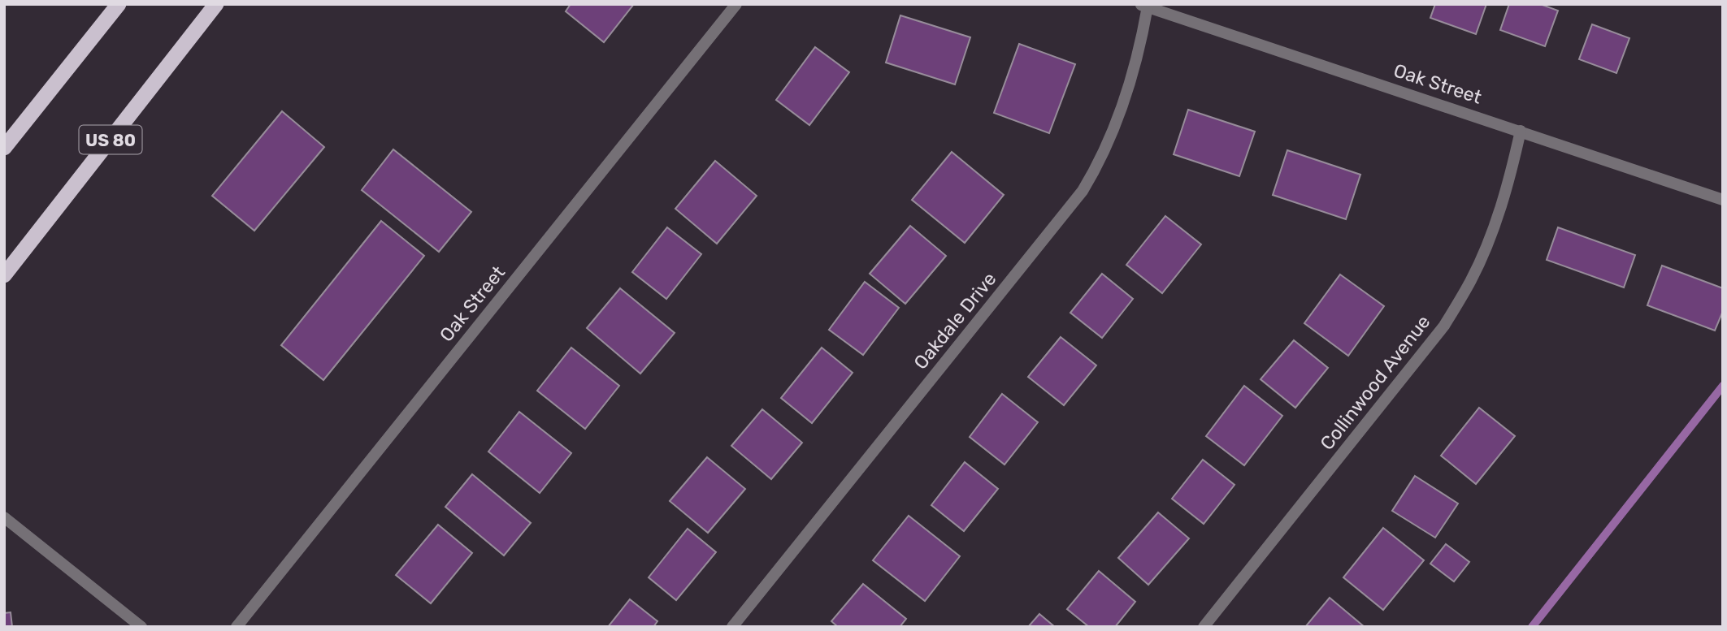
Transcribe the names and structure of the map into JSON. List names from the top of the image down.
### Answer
{
  "streets": {
    "highway": ["US 80"],
    "street": ["Oak Street", "Oakdale Drive", "Collinwood Avenue"]
  },
  "crossings": [
    ["Oak Street", "Oakdale Drive"],
    ["Oak Street", "Collinwood Avenue"]
  ]
}
